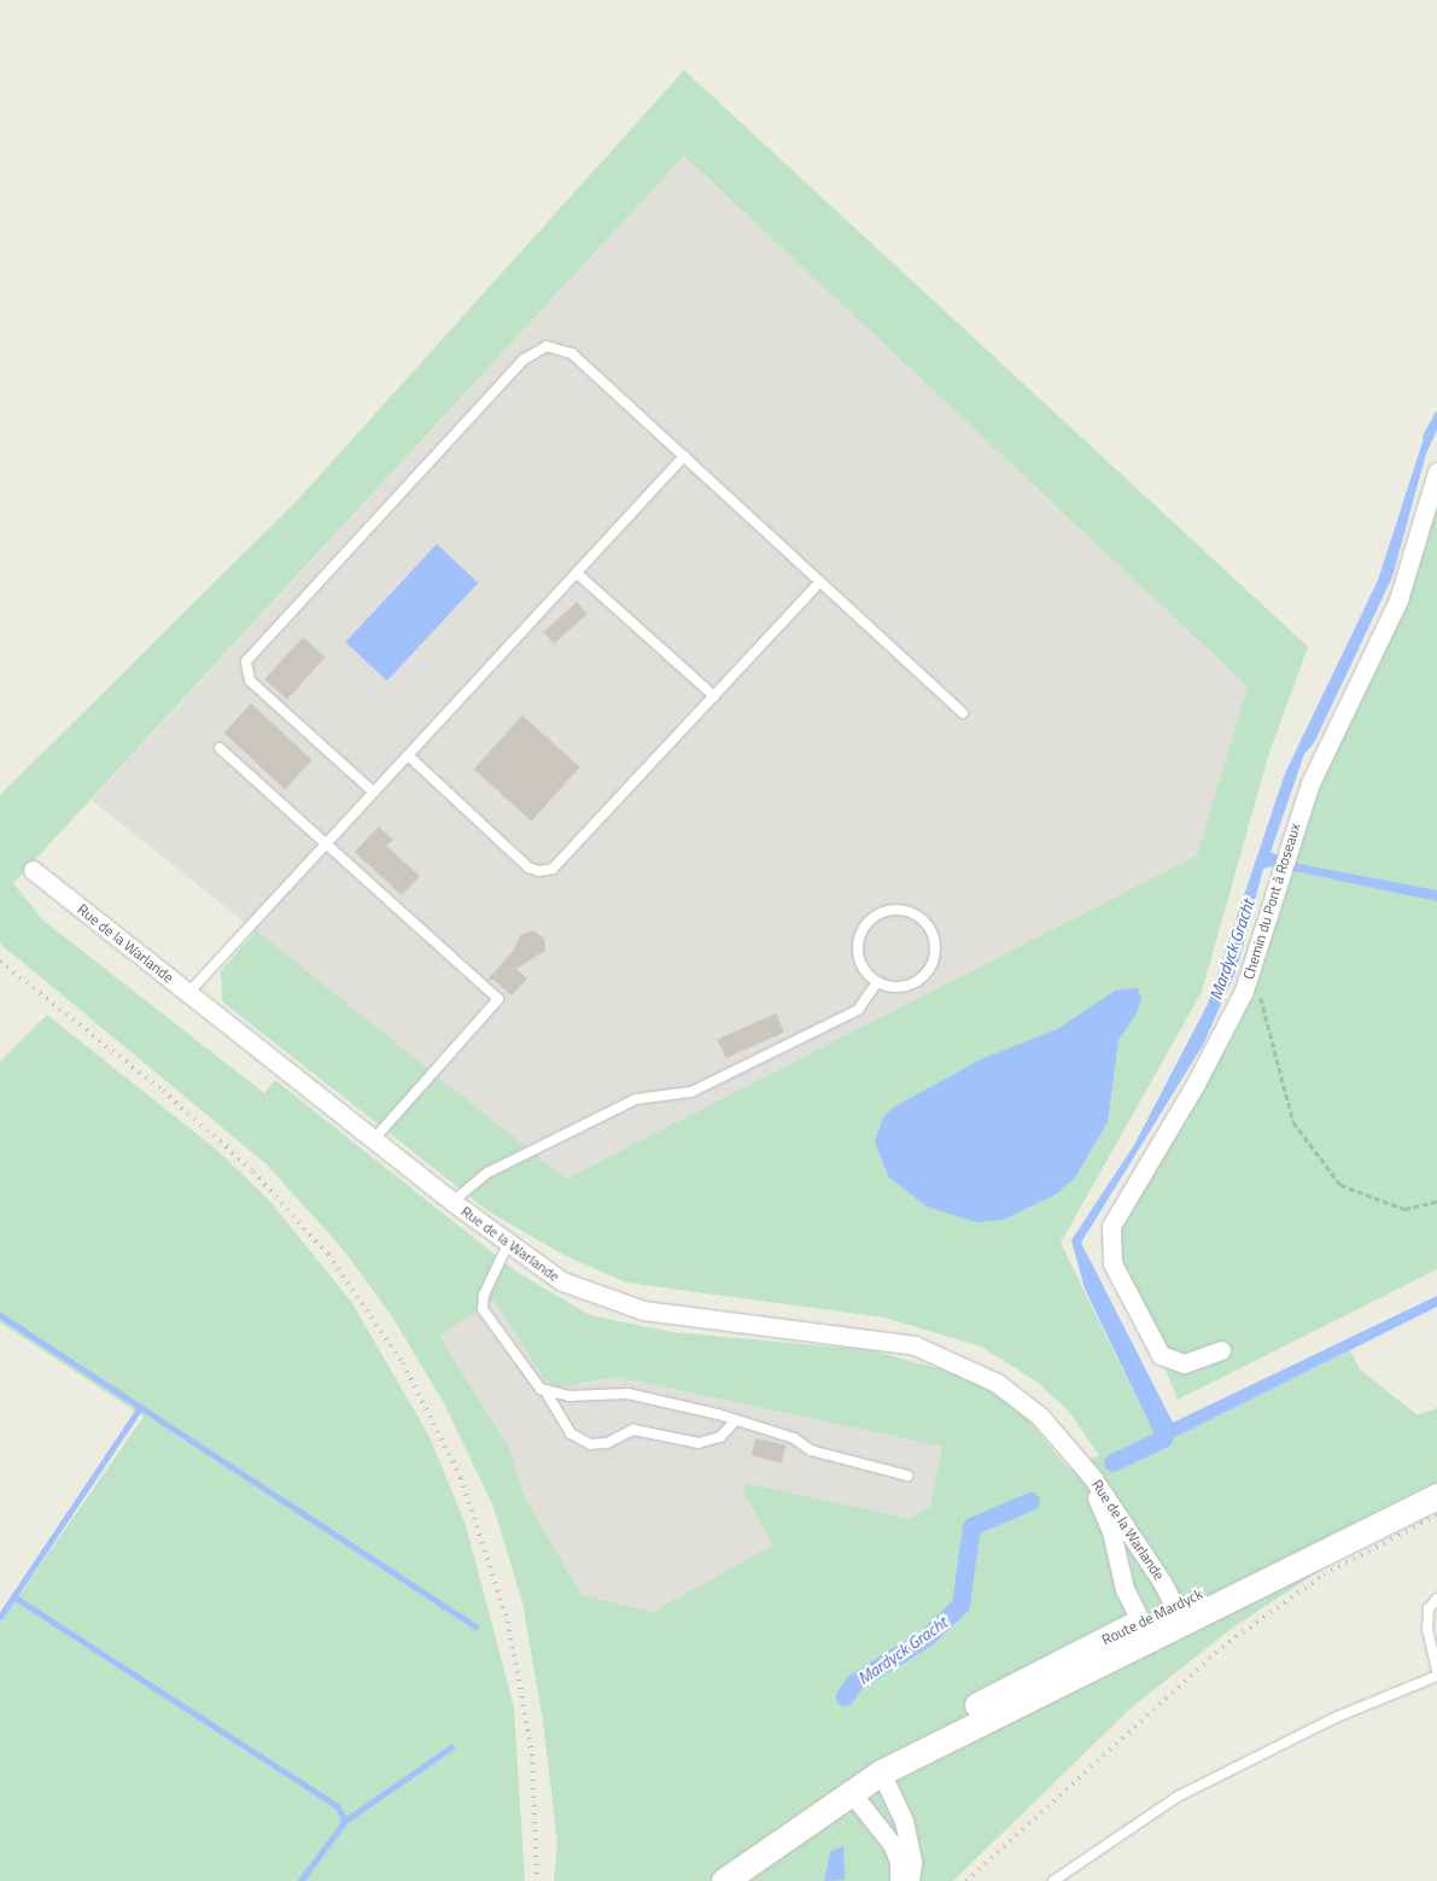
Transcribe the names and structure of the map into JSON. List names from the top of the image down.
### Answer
{
  "streets": {
    "main road": ["Route de Mardyck"],
    "street": ["Chemin du Pont à Roseaux", "Rue de la Warlande"]
  },
  "crossings": [
    ["Rue de la Warlande", "Route de Mardyck"]
  ],
  "water": ["Mardyck Gracht"]
}
